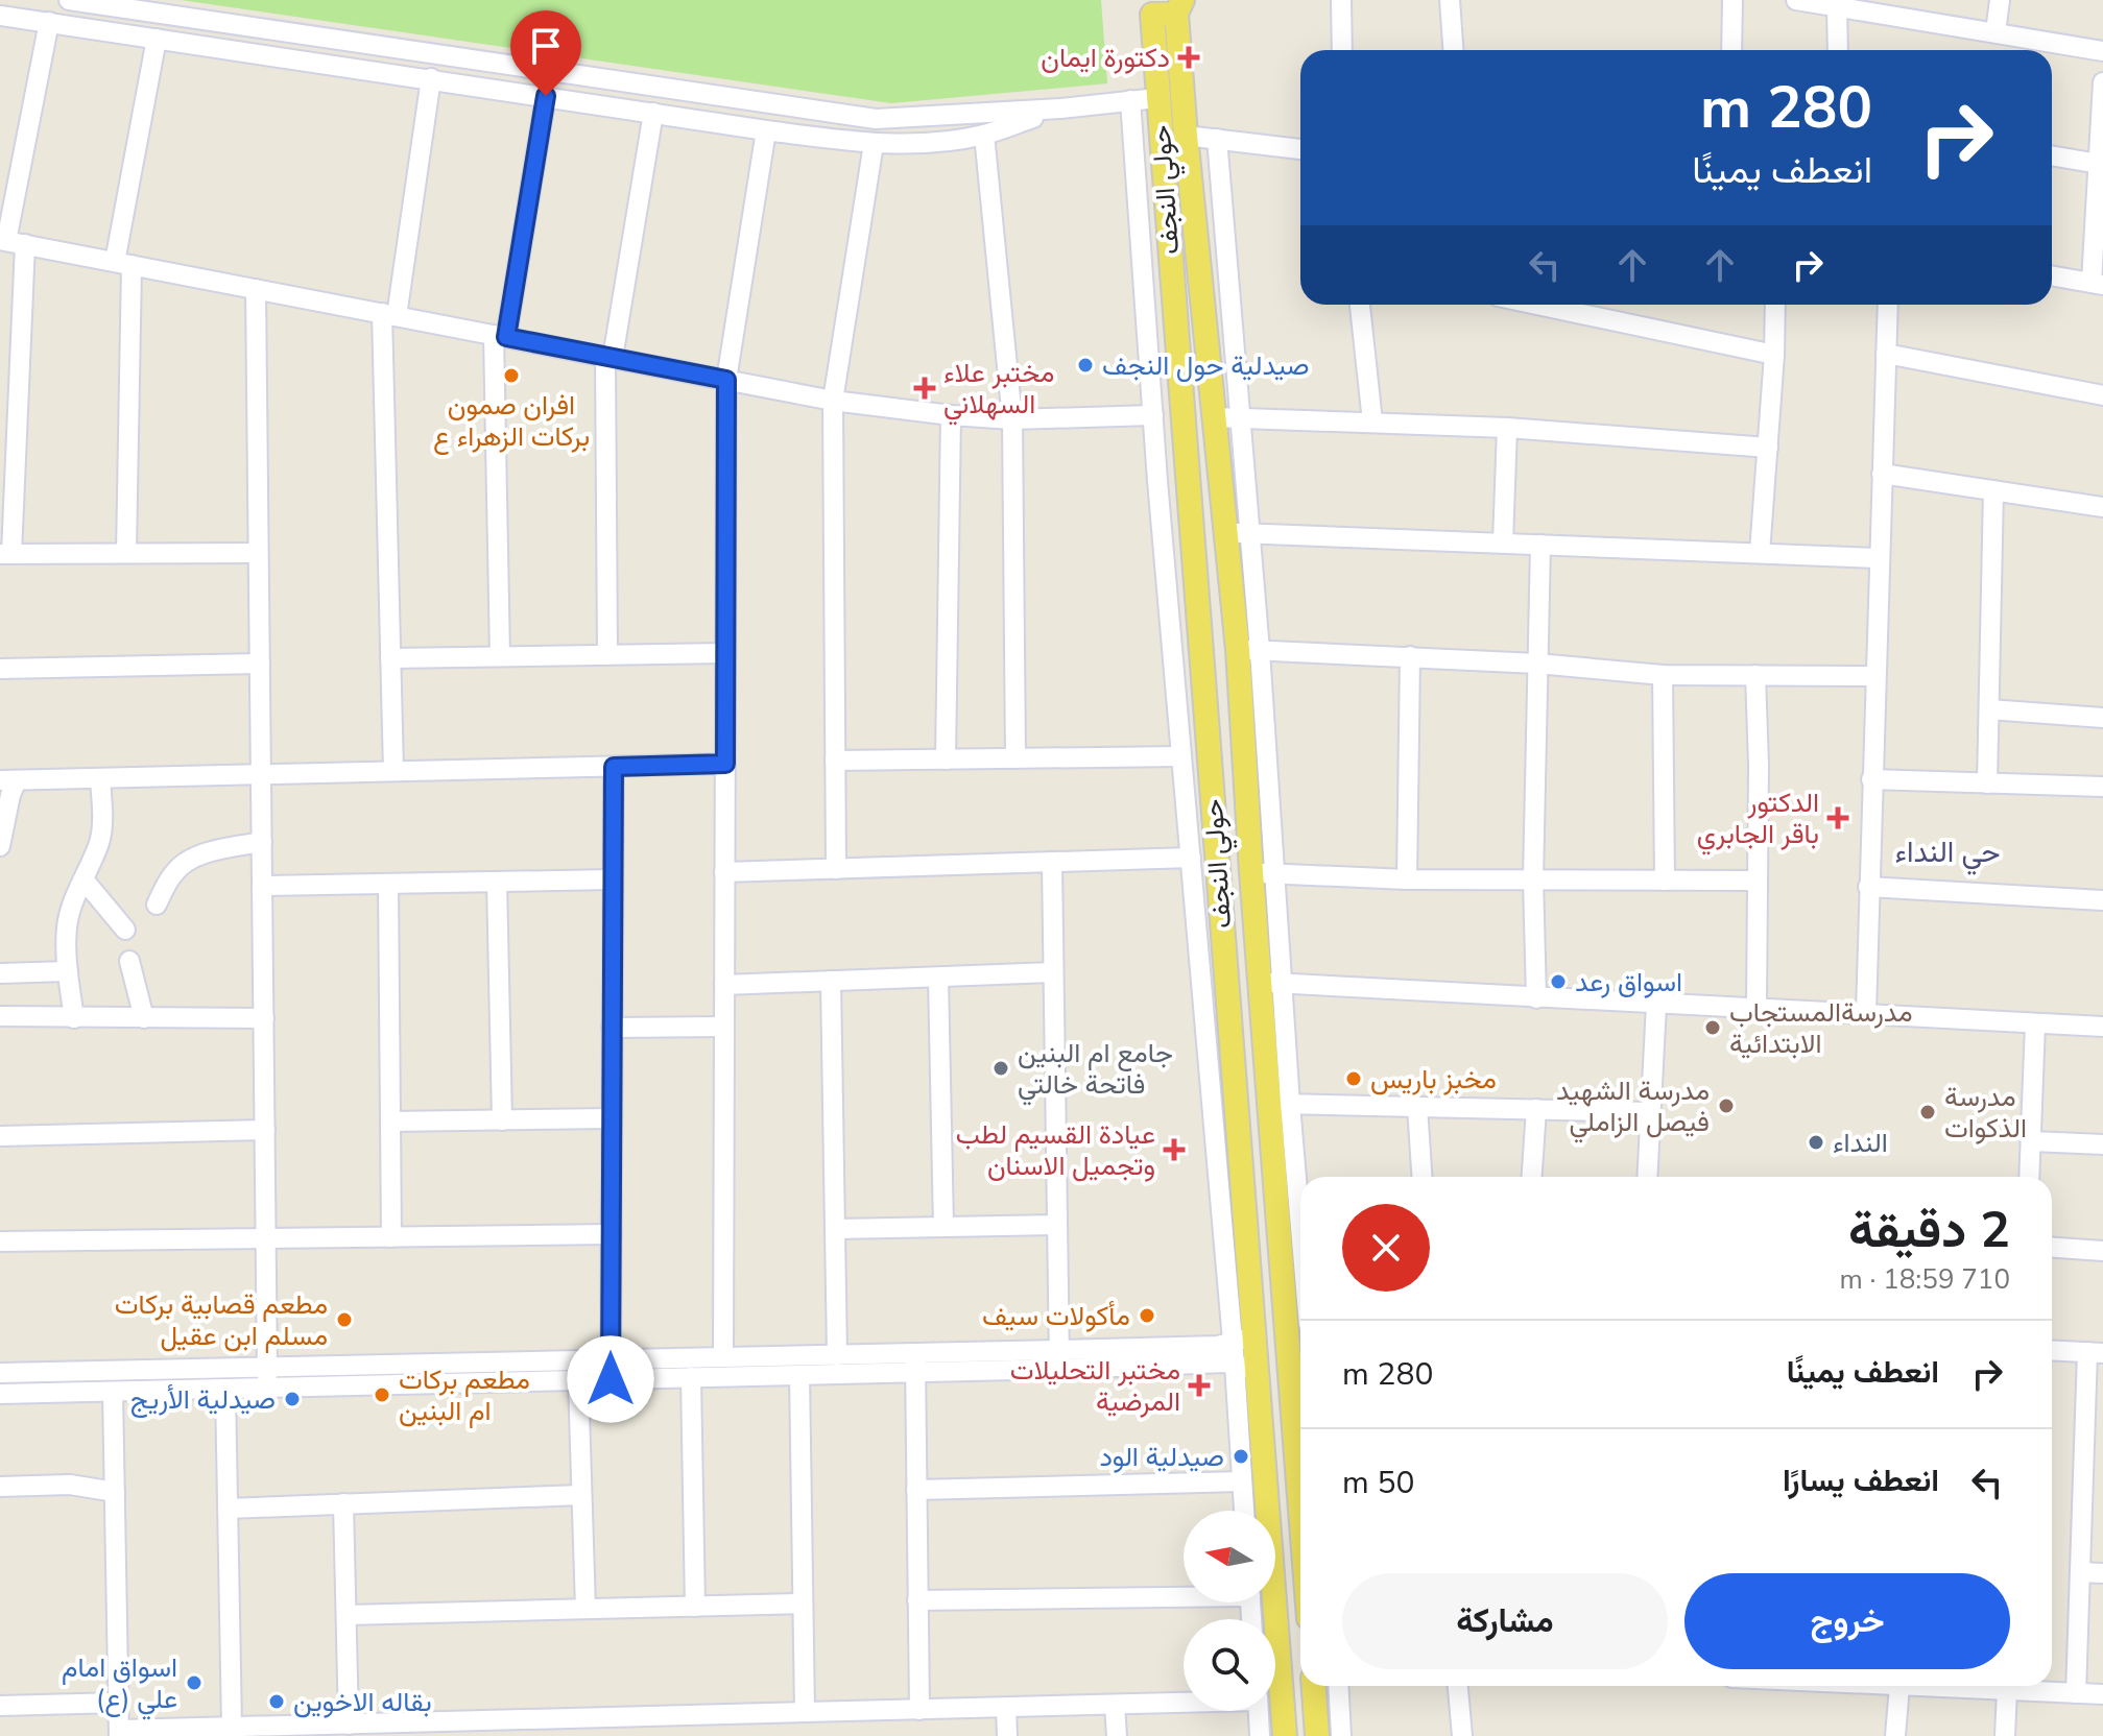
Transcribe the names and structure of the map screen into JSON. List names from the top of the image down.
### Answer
{
  "streets": {
    "main road": ["حولي النجف"]
  },
  "districts": ["حي النداء"],
  "places": {
    "health": [
      "دكتورة ايمان",
      "مختبر علاء السهلاني",
      "الدكتور باقر الجابري",
      "عيادة القسيم لطب وتجميل الاسنان",
      "مختبر التحليلات المرضية"
    ],
    "other": [
      "صيدلية حول النجف",
      "افران صمون بركات الزهراء ع",
      "اسواق رعد",
      "مدرسةالمستجاب الابتدائية",
      "جامع ام البنين فاتحة خالتي",
      "مخبز باريس",
      "مدرسة الشهيد فيصل الزاملي",
      "مدرسة الذكوات",
      "النداء",
      "مأكولات سيف",
      "مطعم قصابية بركات مسلم ابن عقيل",
      "مطعم بركات ام البنين",
      "صيدلية الأريج",
      "صيدلية الود",
      "اسواق امام علي (ع)",
      "بقاله الاخوين"
    ]
  },
  "north": "left",
  "page": {
    "turn": ["280 m", "انعطف يمينًا"],
    "heading": ["2 دقيقة", "710 m · 18:59"],
    "list": [
      {
        "name": "انعطف يمينًا",
        "value": "280 m"
      },
      {
        "name": "انعطف يسارًا",
        "value": "50 m"
      }
    ],
    "buttons": ["خروج", "مشاركة"]
  }
}
